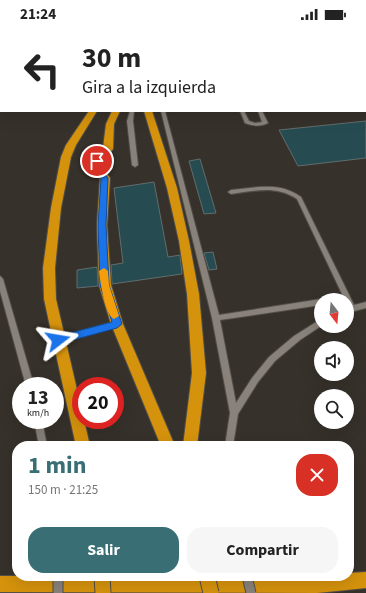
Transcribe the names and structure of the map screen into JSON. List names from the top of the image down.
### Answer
{
  "north": "bottom",
  "page": {
    "status": "21:24",
    "turn": ["30 m", "Gira a la izquierda"],
    "speed": "13 km/h",
    "limit": "20",
    "heading": ["1 min", "150 m · 21:25"],
    "buttons": ["Salir", "Compartir"]
  }
}
